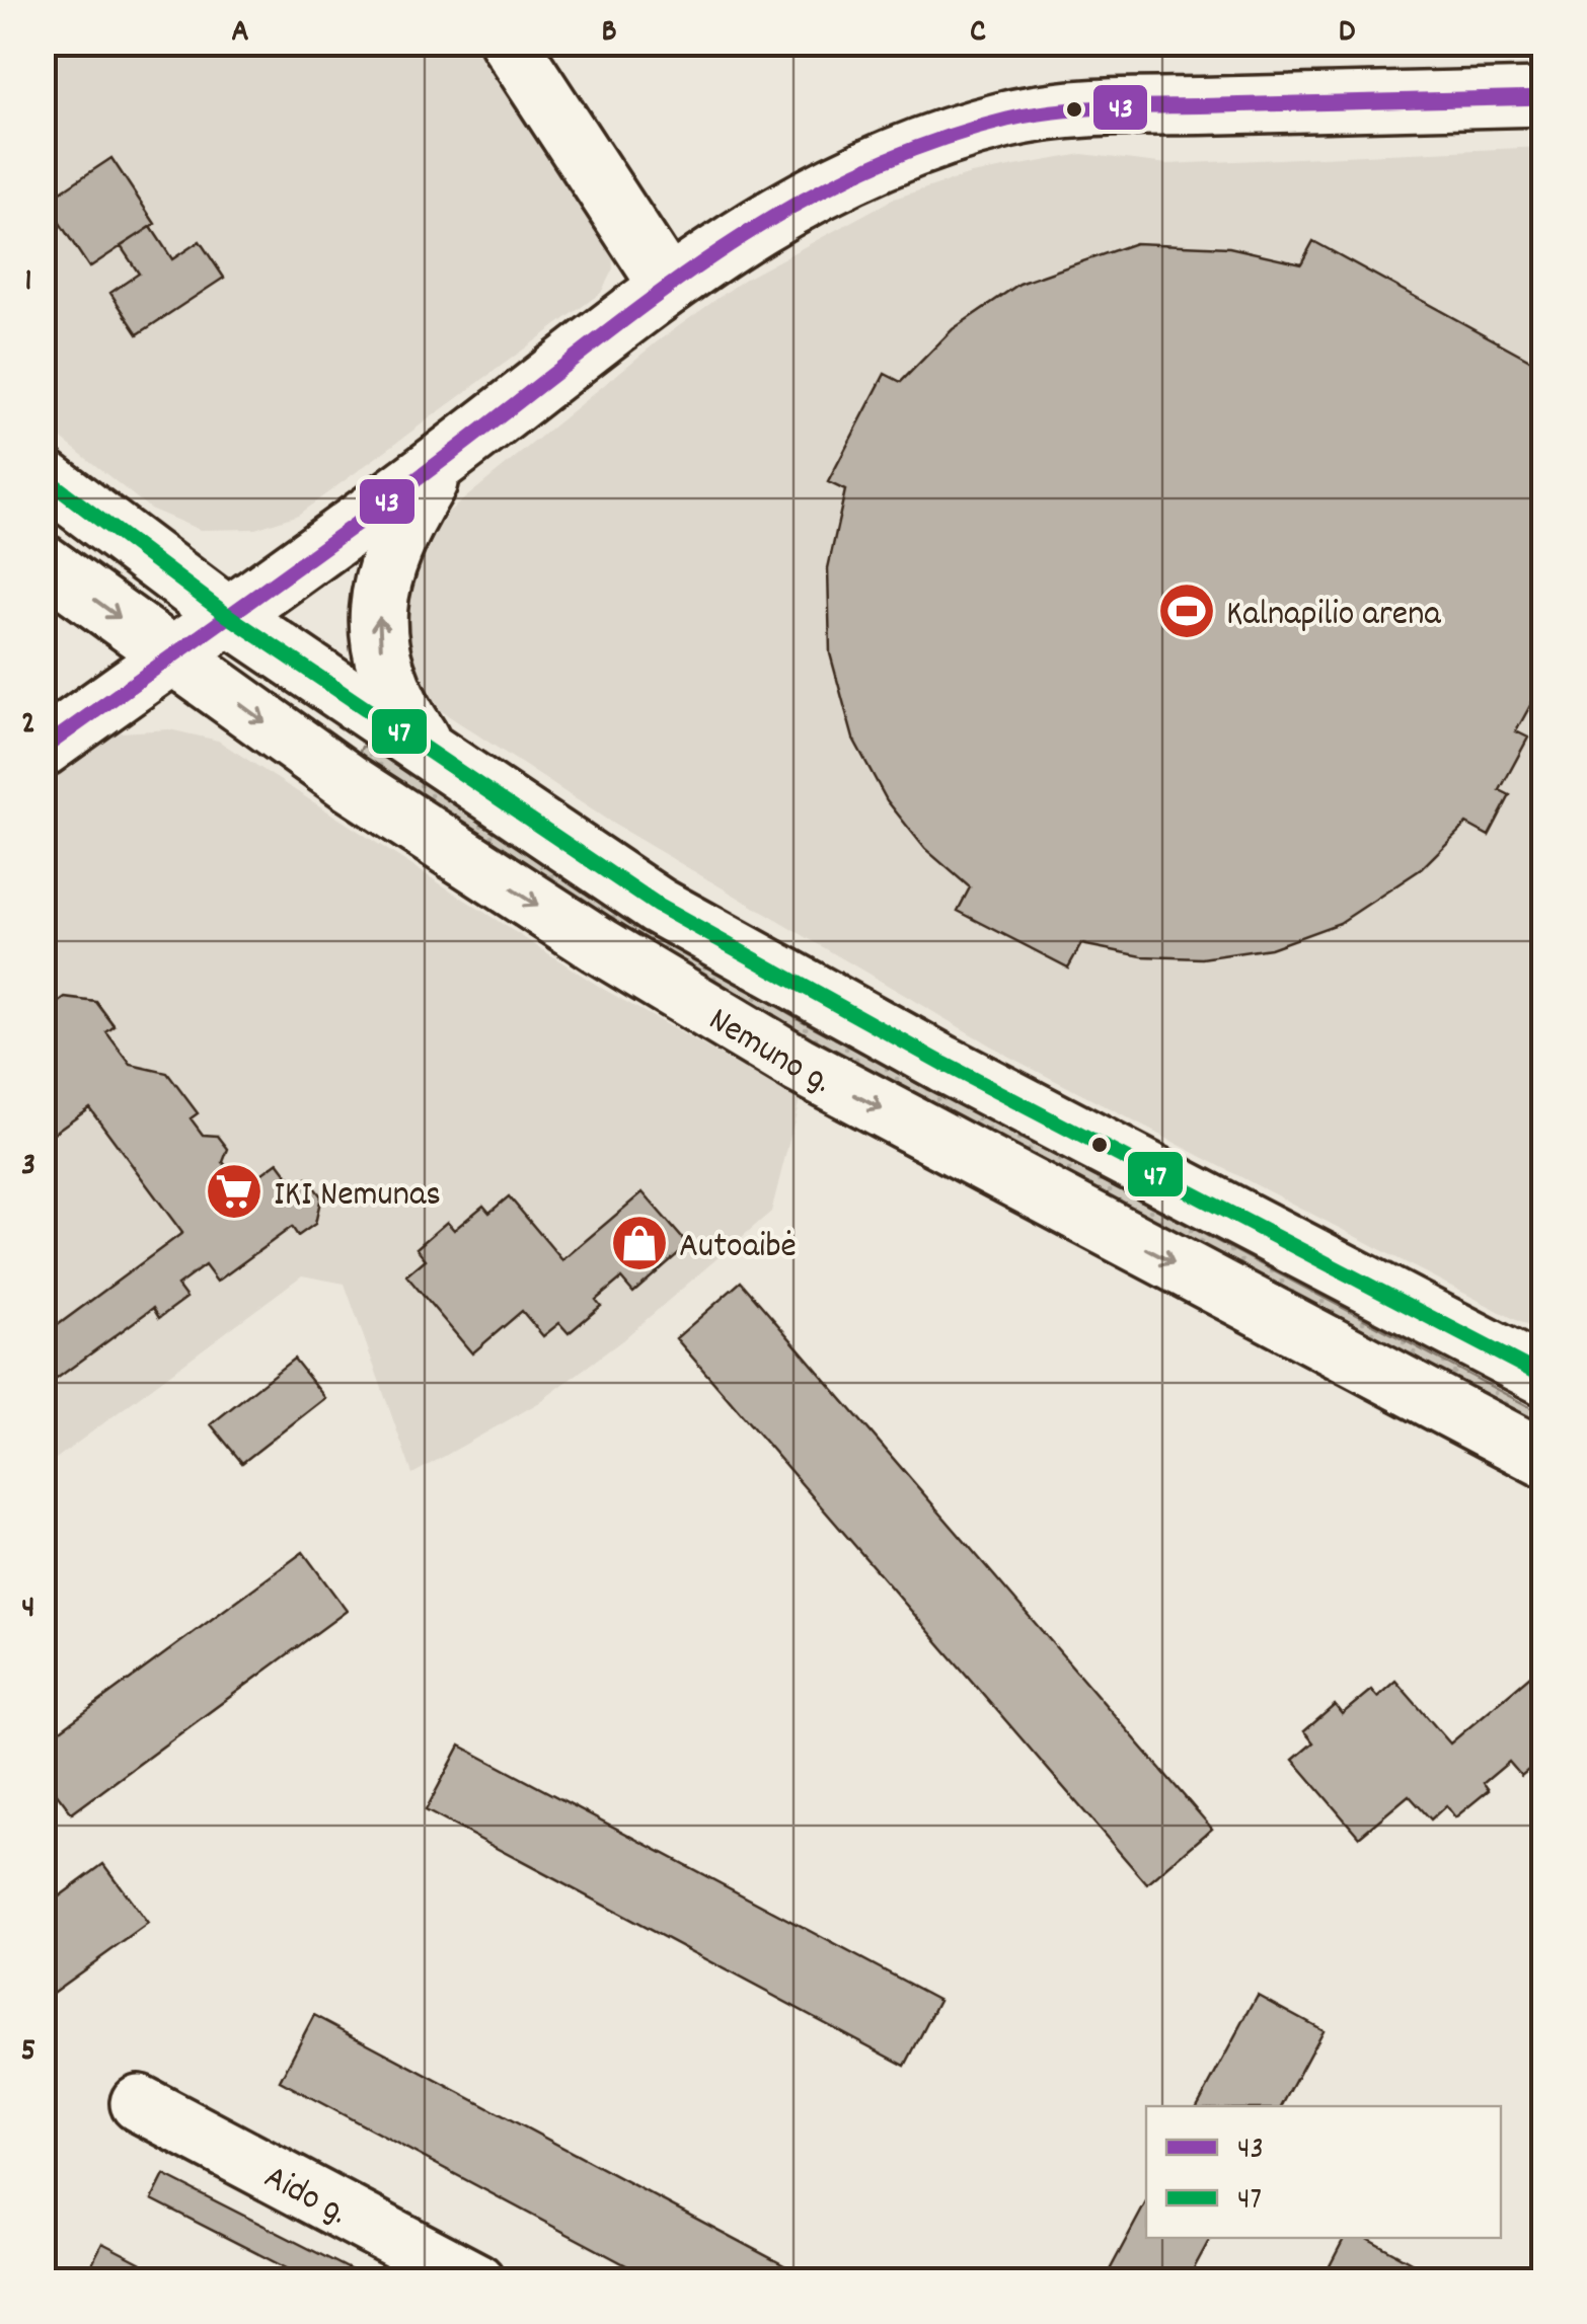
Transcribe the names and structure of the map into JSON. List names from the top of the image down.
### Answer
{
  "streets": {
    "main road": ["Nemuno g.", "Aido g."]
  },
  "places": {
    "sports": ["Kalnapilio arena"],
    "supermarket": ["IKI Nemunas"],
    "shop": ["Autoaibė"]
  },
  "lines": ["transit line 43", "transit line 47"],
  "legend": ["43", "47"],
  "grid": {
    "columns": [
      "A",
      "B",
      "C",
      "D"
    ],
    "rows": [
      "1",
      "2",
      "3",
      "4",
      "5"
    ]
  }
}
